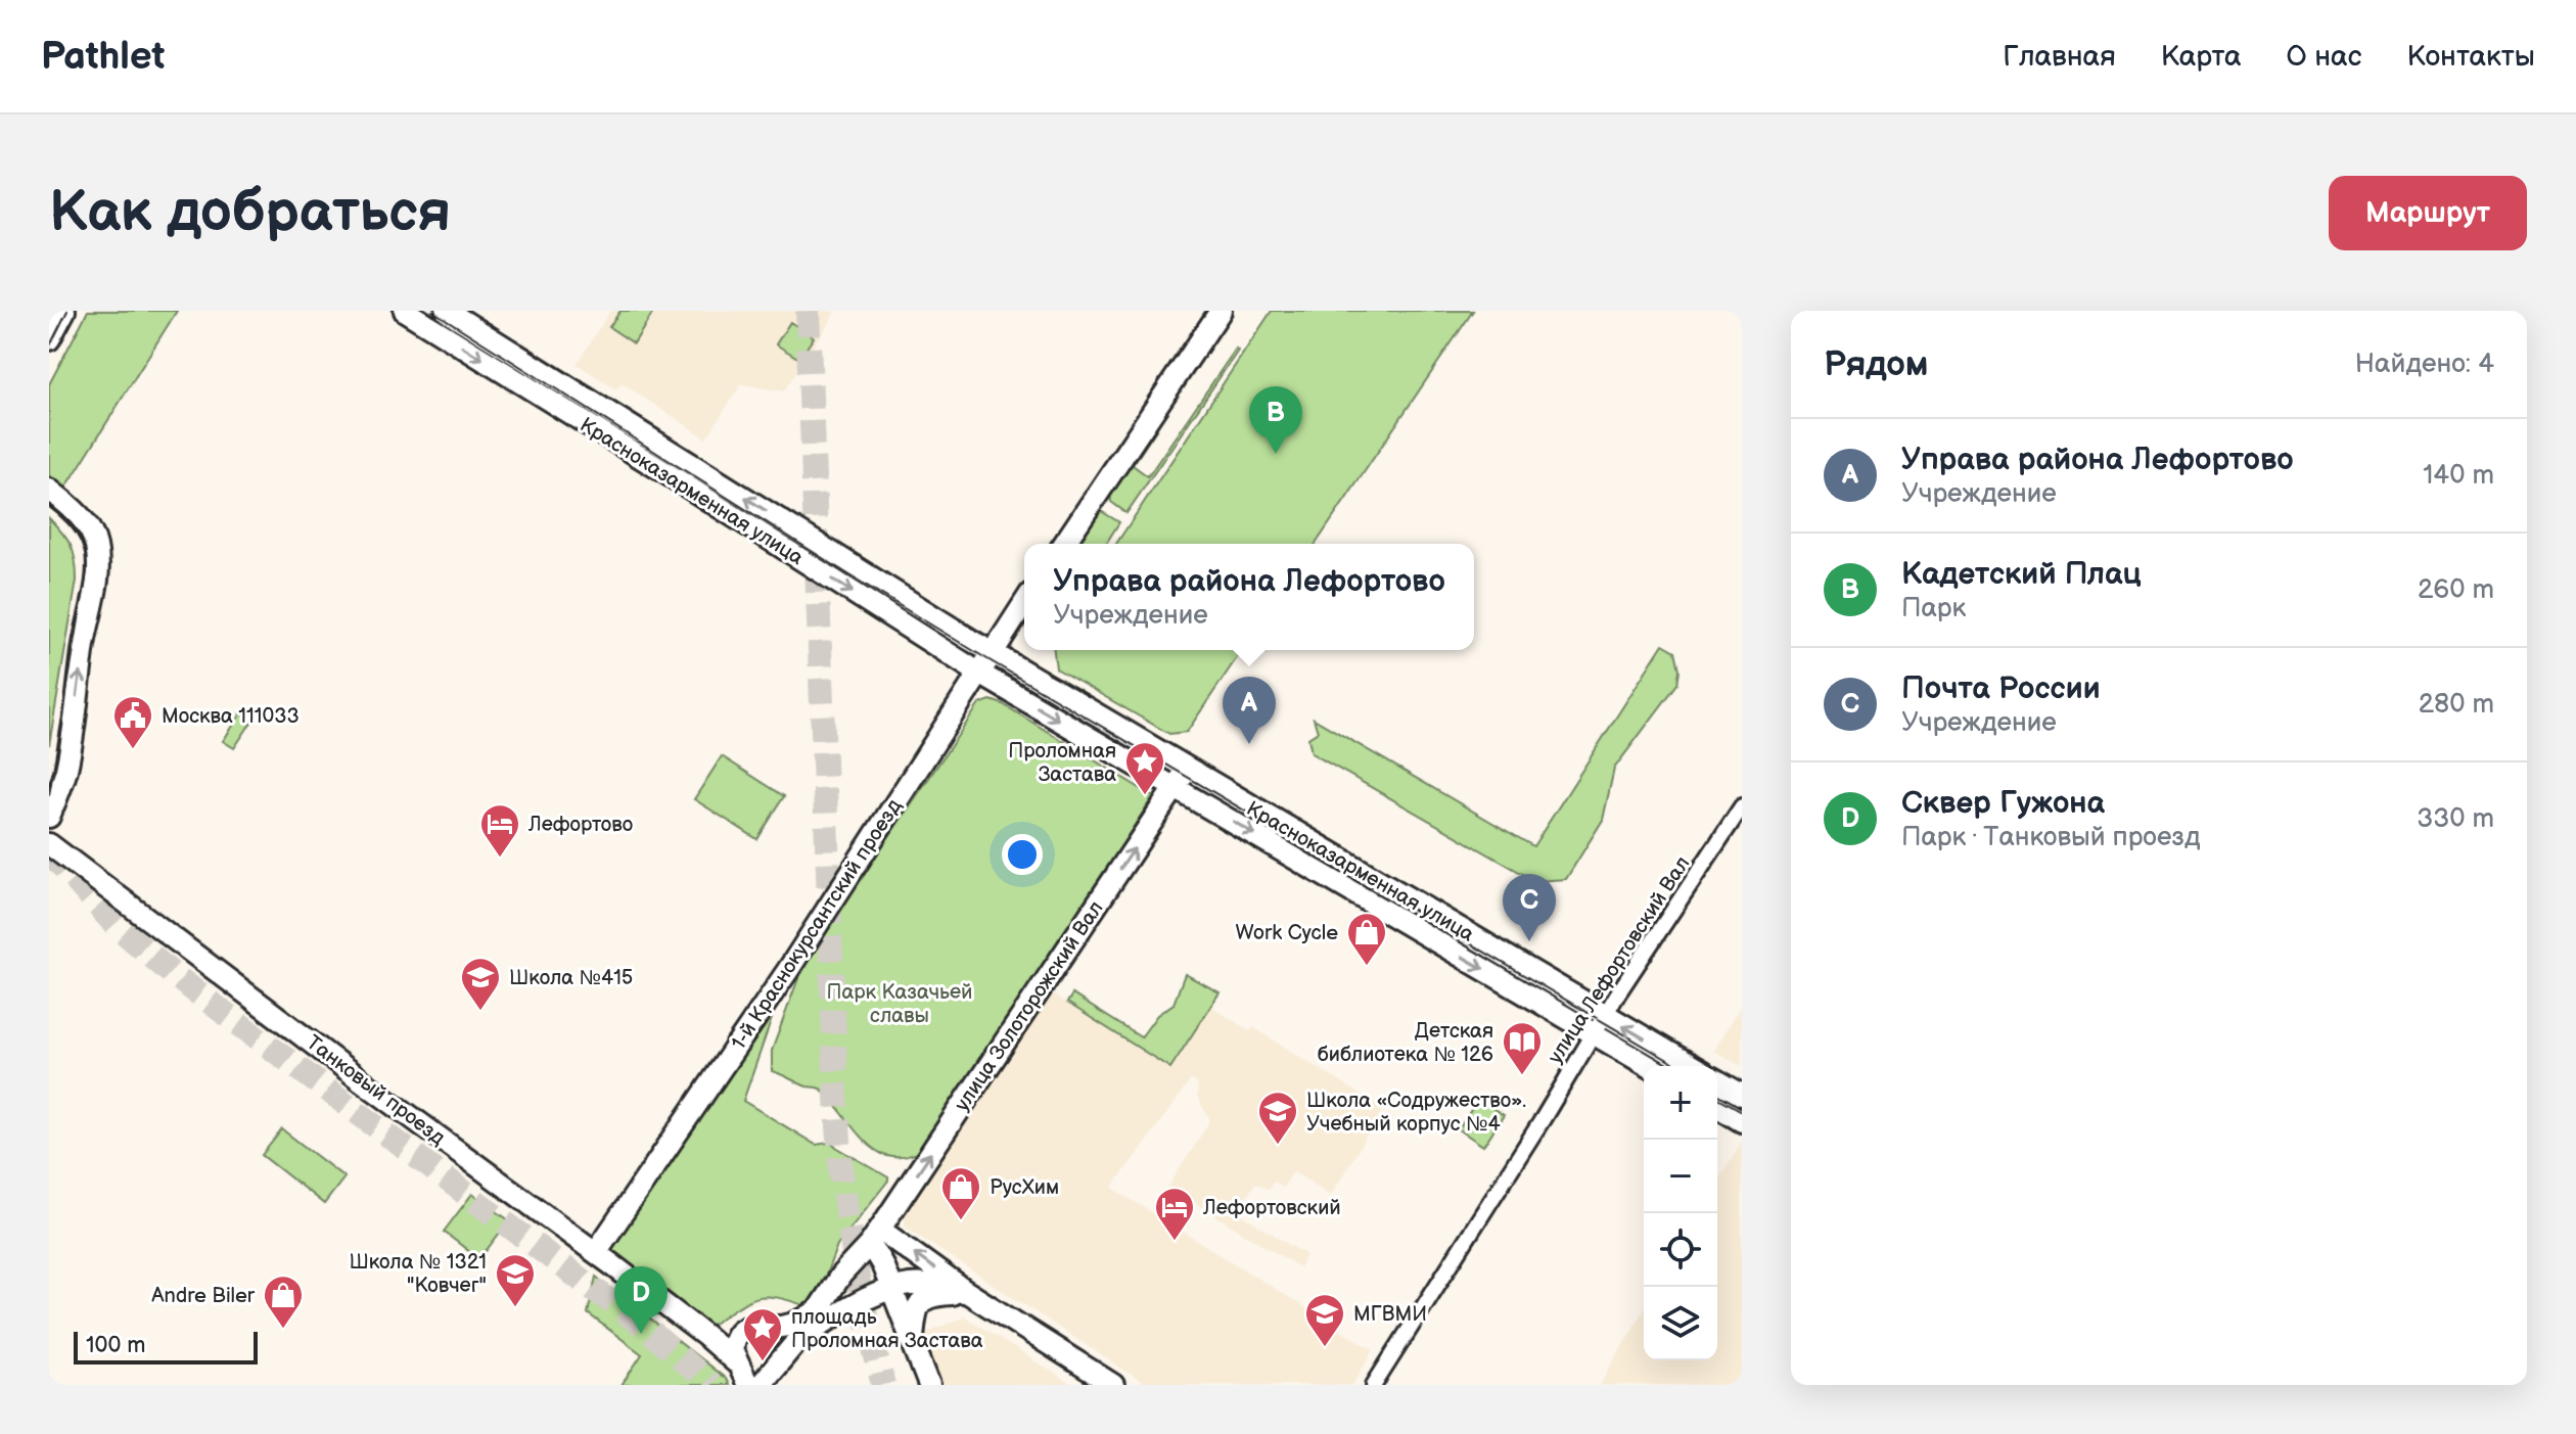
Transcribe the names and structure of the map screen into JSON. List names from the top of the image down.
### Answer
{
  "streets": {
    "street": [
      "Красноказарменная улица",
      "1-й Краснокурсантский проезд",
      "улица Лефортовский Вал",
      "улица Золоторожский Вал",
      "Танковый проезд"
    ]
  },
  "crossings": [
    ["Красноказарменная улица", "1-й Краснокурсантский проезд"],
    ["Красноказарменная улица", "улица Лефортовский Вал"],
    ["Красноказарменная улица", "улица Золоторожский Вал"],
    ["1-й Краснокурсантский проезд", "Танковый проезд"]
  ],
  "one_way": ["улица Золоторожский Вал"],
  "parks": ["Парк Казачьей славы"],
  "places": {
    "public building": ["Москва 111033"],
    "place": ["Проломная Застава", "площадь Проломная Застава"],
    "hotel": ["Лефортово", "Лефортовский"],
    "shop": ["Work Cycle", "РусХим", "Andre Biler"],
    "school or university": [
      "Школа №415",
      "Школа «Содружество». Учебный корпус №4",
      "Школа № 1321 \"Ковчег\"",
      "МГВМИ"
    ],
    "library": ["Детская библиотека № 126"]
  },
  "scale_bar": "100 m",
  "page": {
    "header": "Pathlet",
    "nav": [
      "Главная",
      "Карта",
      "О нас",
      "Контакты"
    ],
    "buttons": "Маршрут",
    "title": "Как добраться",
    "heading": ["Рядом", "Найдено: 4"],
    "pins": [
      "B",
      "A",
      "C",
      "D"
    ],
    "list": [
      {
        "mark": "A",
        "name": "Управа района Лефортово",
        "note": "Учреждение",
        "value": "140 m"
      },
      {
        "mark": "B",
        "name": "Кадетский Плац",
        "note": "Парк",
        "value": "260 m"
      },
      {
        "mark": "C",
        "name": "Почта России",
        "note": "Учреждение",
        "value": "280 m"
      },
      {
        "mark": "D",
        "name": "Сквер Гужона",
        "note": "Парк · Танковый проезд",
        "value": "330 m"
      }
    ],
    "popup": ["Управа района Лефортово", "Учреждение"],
    "map_buttons": ["+", "−"],
    "scale": "100 m"
  }
}
